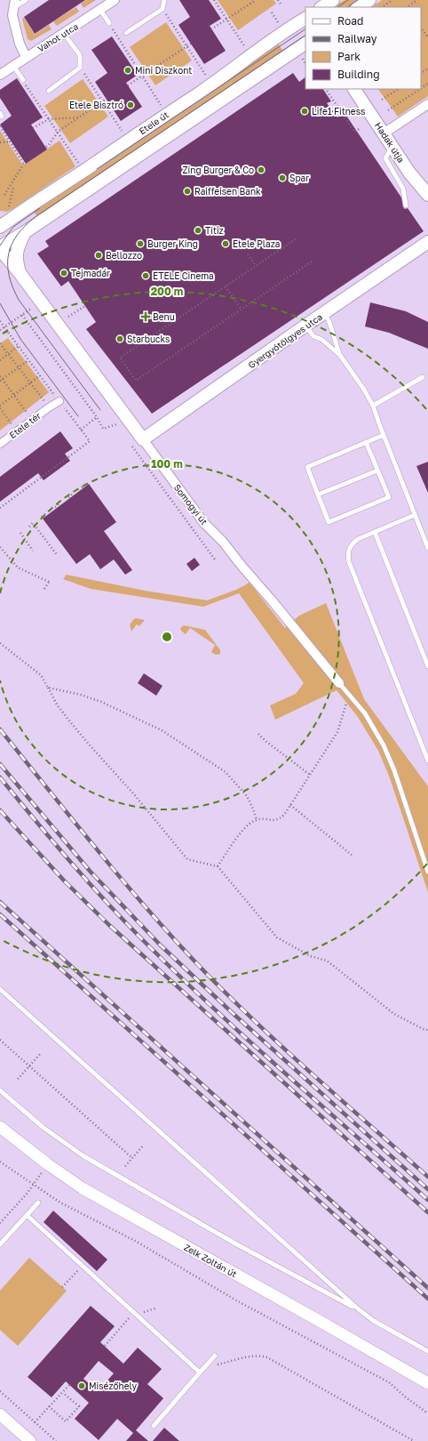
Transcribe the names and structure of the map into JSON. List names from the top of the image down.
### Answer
{
  "streets": {
    "main road": [
      "Etele út",
      "Hadak útja",
      "Gyergyótölgyes utca",
      "Somogyi út"
    ],
    "street": ["Vahot utca", "Etele tér", "Zelk Zoltán út"]
  },
  "crossings": [
    ["Gyergyótölgyes utca", "Somogyi út"]
  ],
  "places": {
    "other": [
      "Mini Diszkont",
      "Etele Bisztró",
      "Life1 Fitness",
      "Zing Burger & Co",
      "Spar",
      "Raiffeisen Bank",
      "Titiz",
      "Burger King",
      "Etele Plaza",
      "Bellozzo",
      "Tejmadár",
      "ETELE Cinema",
      "Starbucks",
      "Misézőhely"
    ],
    "health": ["Benu"]
  },
  "legend": [
    "Road",
    "Railway",
    "Park",
    "Building"
  ],
  "rings": ["200 m", "100 m"]
}
